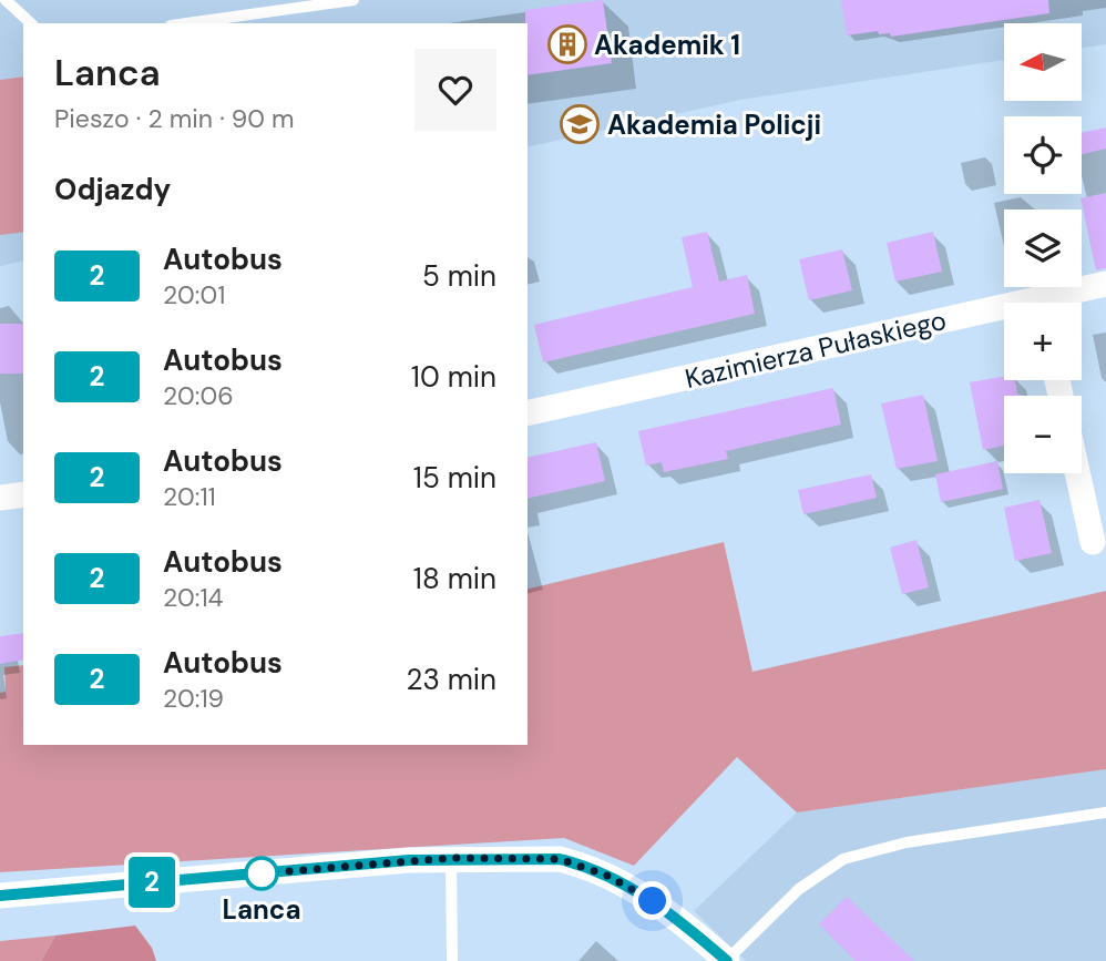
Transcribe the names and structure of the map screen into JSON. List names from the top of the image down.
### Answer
{
  "streets": {
    "street": ["Kazimierza Pułaskiego"]
  },
  "places": {
    "building": ["Akademik 1"],
    "school or university": ["Akademia Policji"],
    "other": ["Lanca"]
  },
  "lines": ["bus line 2"],
  "north": "left",
  "page": {
    "on_map": "2",
    "map_buttons": ["+", "−"],
    "heading": [
      ["Lanca", "Pieszo · 2 min · 90 m"],
      "Odjazdy"
    ],
    "list": [
      {
        "mark": "2",
        "name": "Autobus",
        "note": "20:01",
        "value": "5 min"
      },
      {
        "mark": "2",
        "name": "Autobus",
        "note": "20:06",
        "value": "10 min"
      },
      {
        "mark": "2",
        "name": "Autobus",
        "note": "20:11",
        "value": "15 min"
      },
      {
        "mark": "2",
        "name": "Autobus",
        "note": "20:14",
        "value": "18 min"
      },
      {
        "mark": "2",
        "name": "Autobus",
        "note": "20:19",
        "value": "23 min"
      }
    ]
  }
}
